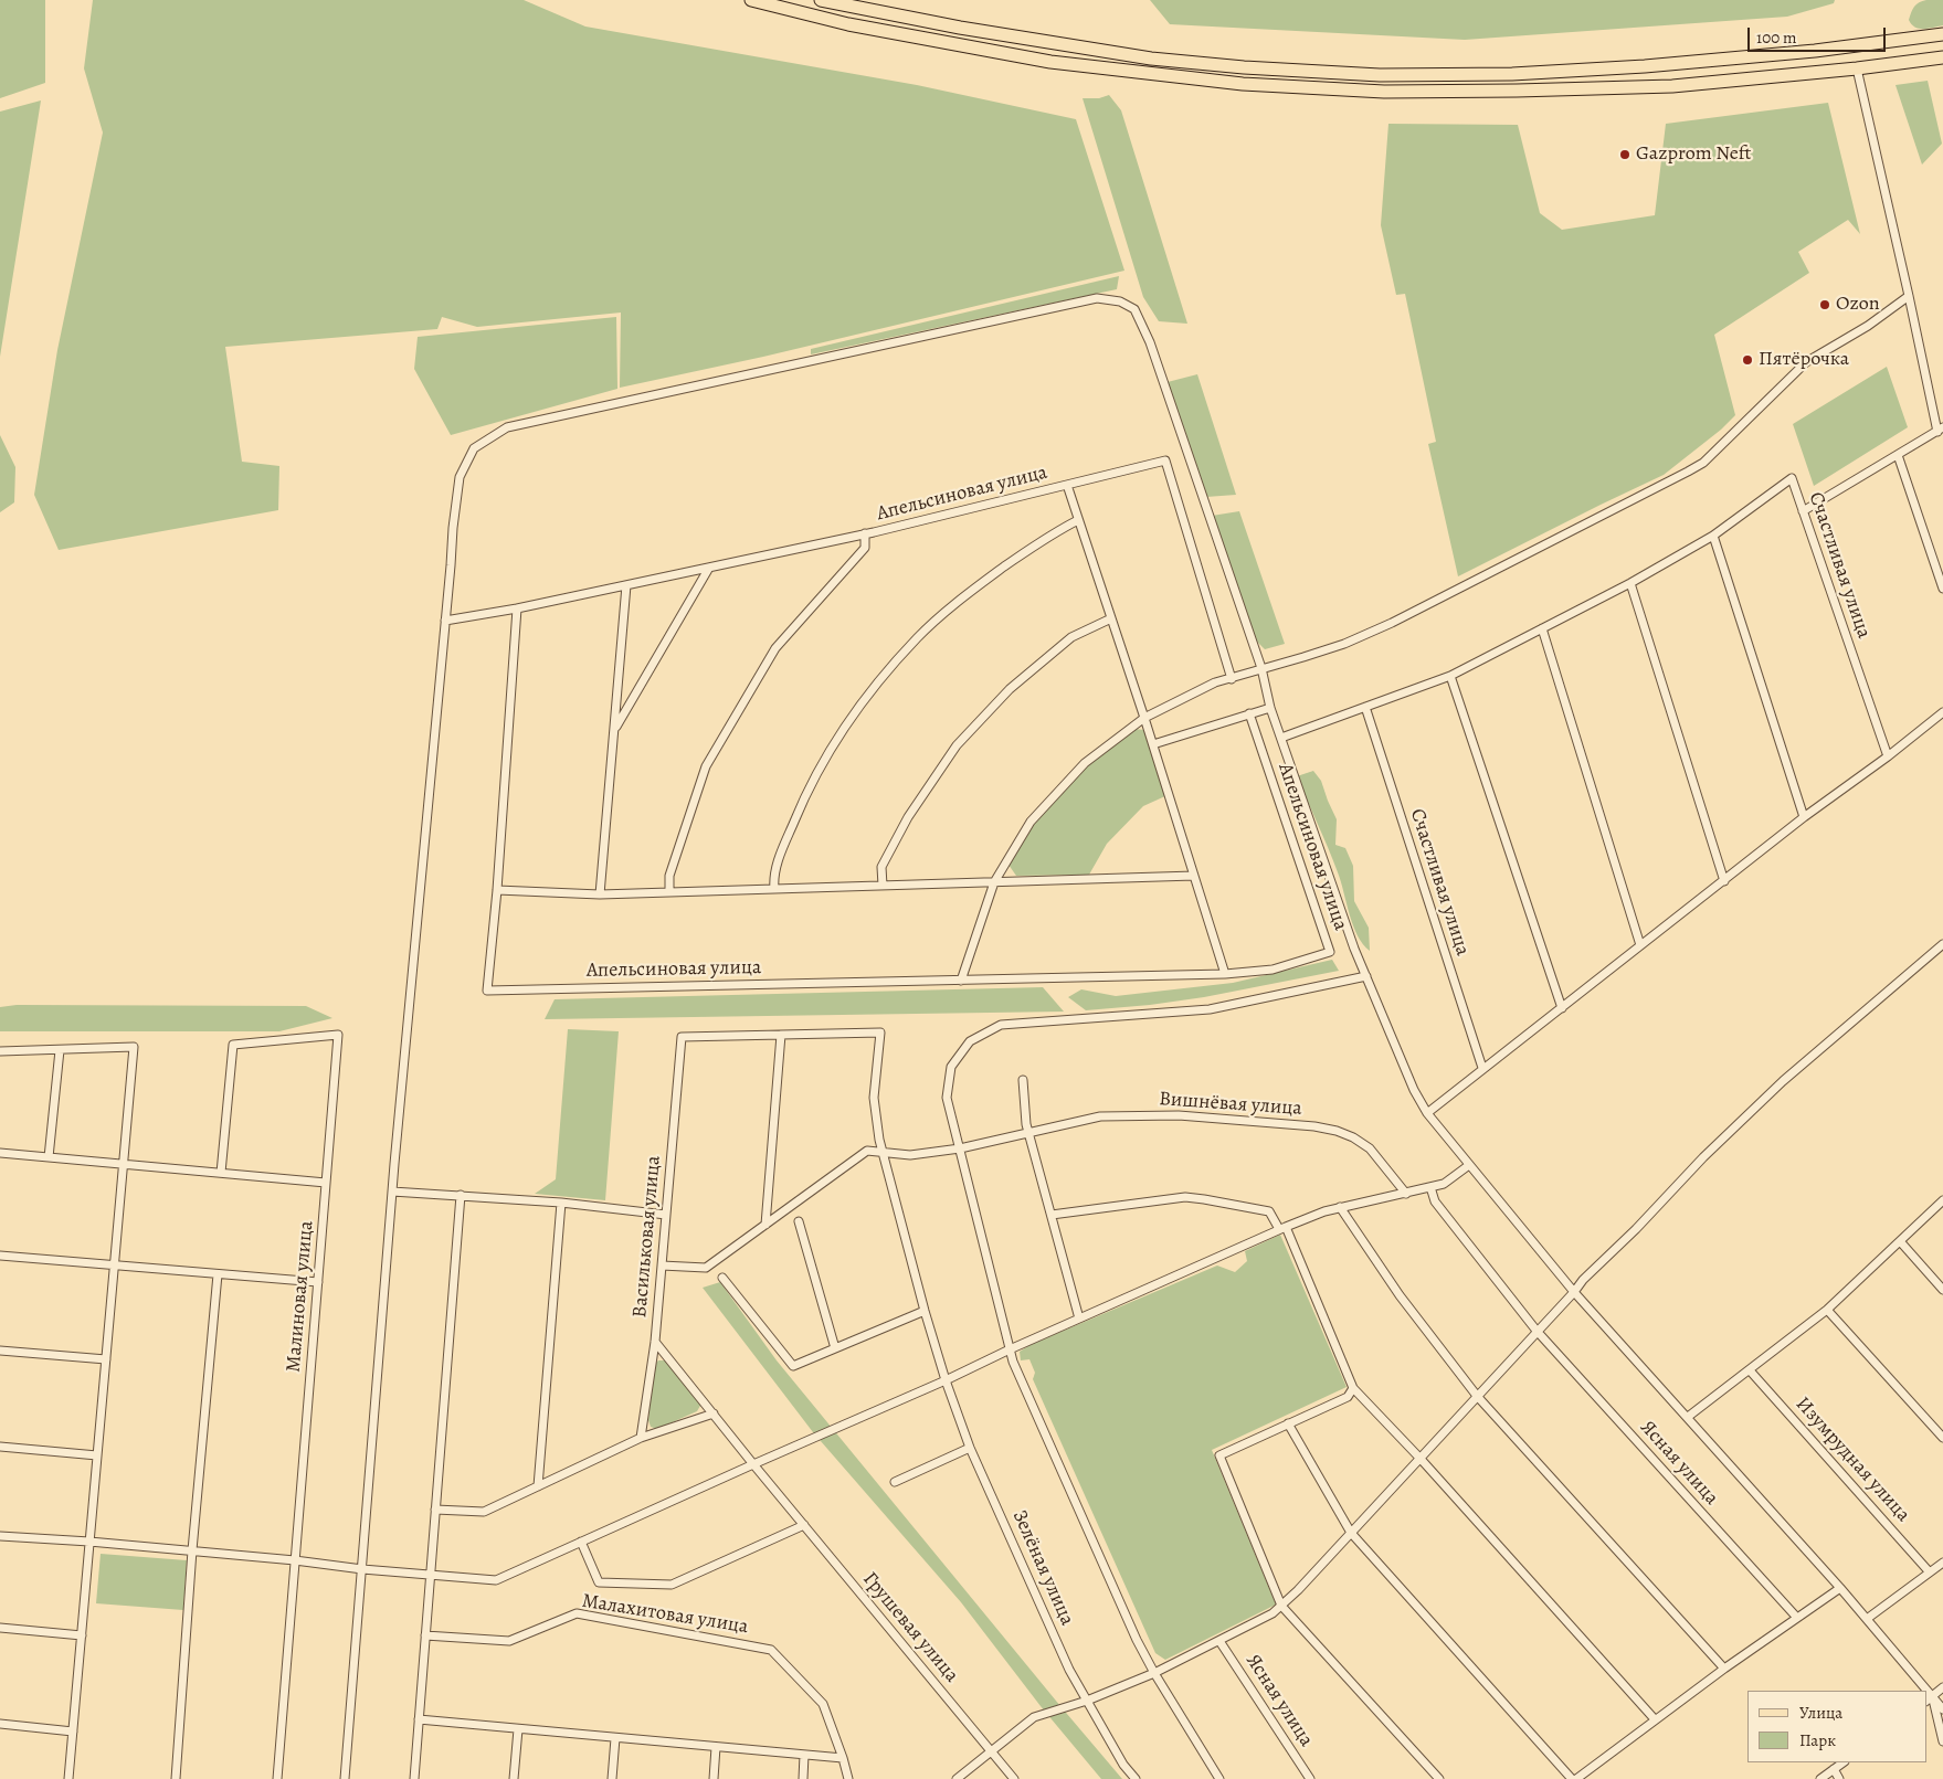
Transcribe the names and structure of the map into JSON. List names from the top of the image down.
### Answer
{
  "streets": {
    "street": [
      "Апельсиновая улица",
      "Счастливая улица",
      "Вишнёвая улица",
      "Васильковая улица",
      "Малиновая улица",
      "Изумрудная улица",
      "Ясная улица",
      "Зелёная улица",
      "Малахитовая улица",
      "Грушевая улица"
    ]
  },
  "crossings": [
    ["Вишнёвая улица", "Васильковая улица"],
    ["Вишнёвая улица", "Зелёная улица"],
    ["Васильковая улица", "Грушевая улица"]
  ],
  "places": ["Gazprom Neft", "Ozon", "Пятёрочка"],
  "legend": ["Улица", "Парк"],
  "scale_bar": "100 m"
}
